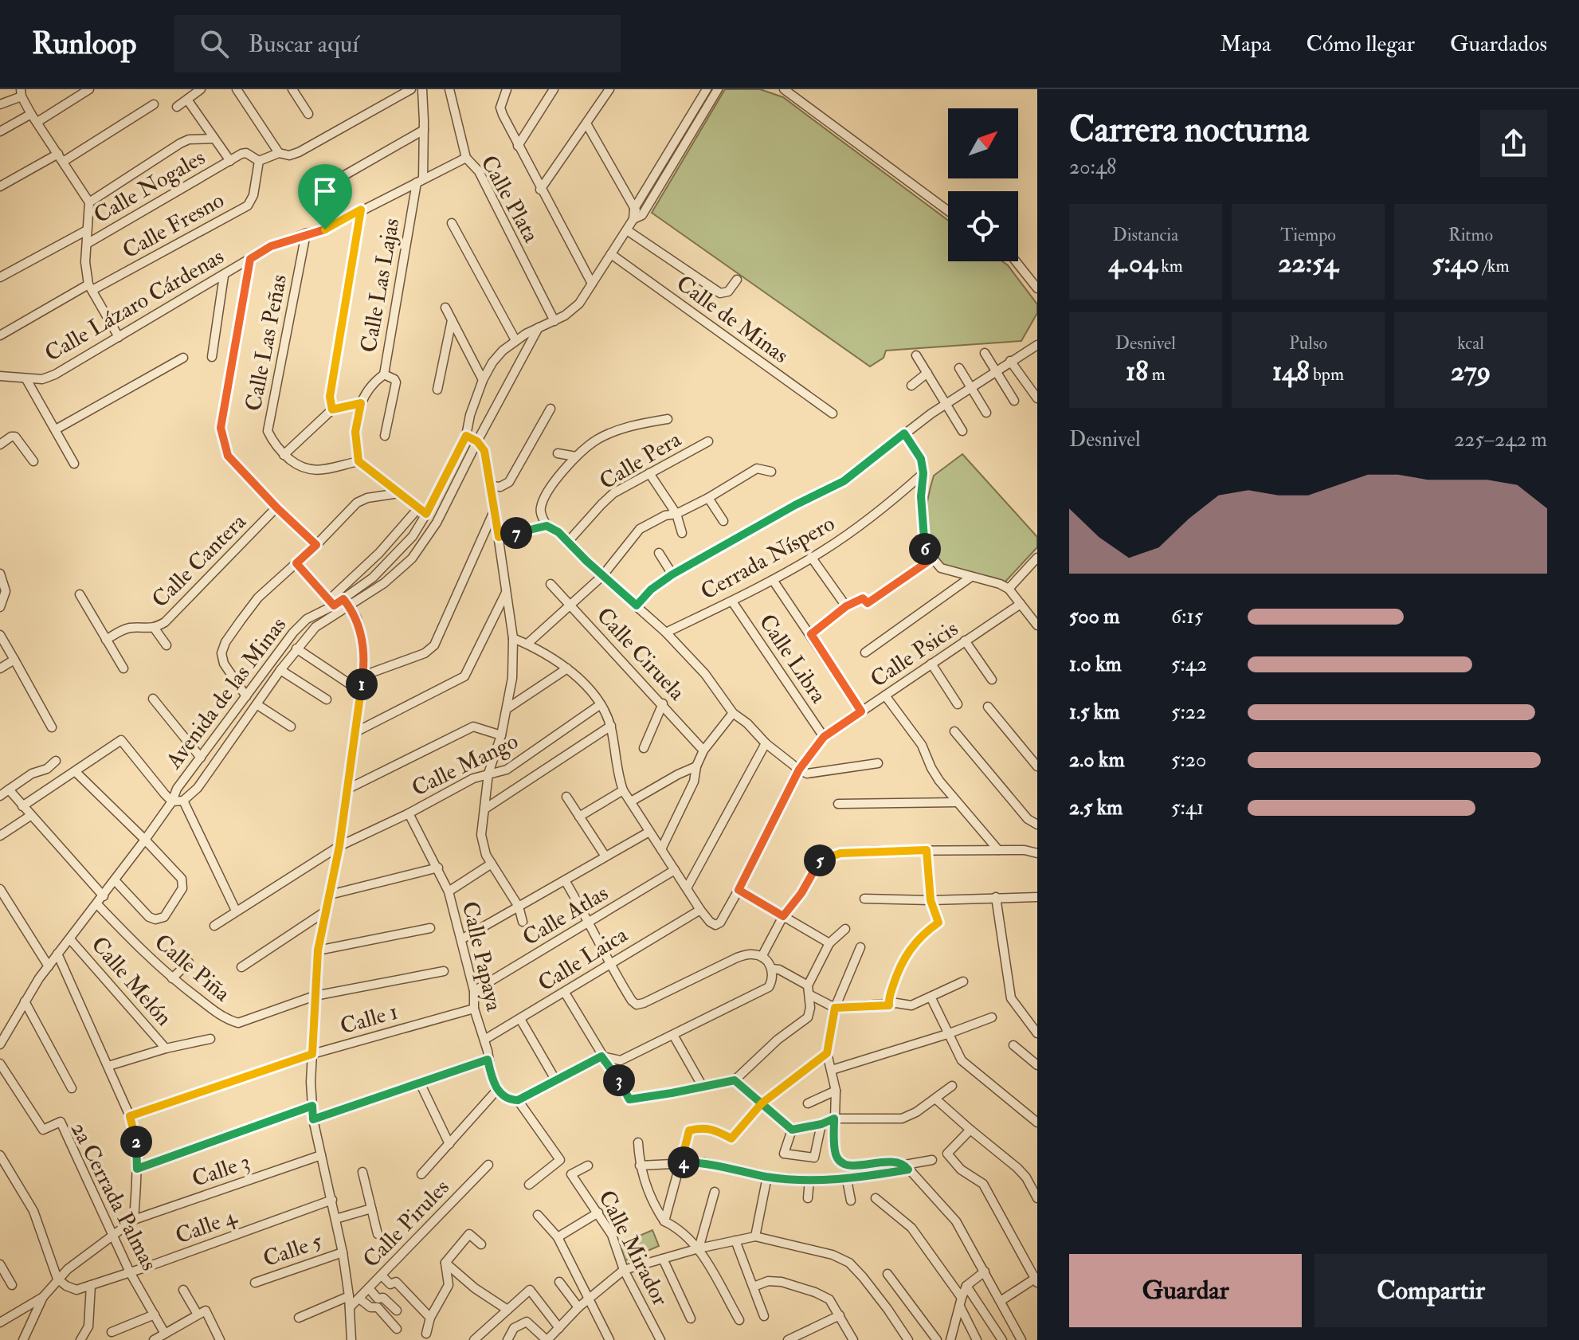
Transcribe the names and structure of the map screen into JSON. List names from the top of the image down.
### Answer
{
  "streets": {
    "street": [
      "Calle Nogales",
      "Calle Plata",
      "Calle Fresno",
      "Calle Las Lajas",
      "Calle Lázaro Cárdenas",
      "Calle de Minas",
      "Calle Las Peñas",
      "Calle Pera",
      "Cerrada Níspero",
      "Calle Cantera",
      "Calle Ciruela",
      "Calle Psicis",
      "Calle Libra",
      "Avenida de las Minas",
      "Calle Mango",
      "Calle Atlas",
      "Calle Papaya",
      "Calle Laica",
      "Calle Piña",
      "Calle Melón",
      "Calle 1",
      "Calle 3",
      "2a Cerrada Palmas",
      "Calle Pirules",
      "Calle 4",
      "Calle Mirador",
      "Calle 5"
    ]
  },
  "crossings": [
    ["Calle Plata", "Calle Lázaro Cárdenas"],
    ["Calle Plata", "Avenida de las Minas"],
    ["Calle Las Lajas", "Calle Lázaro Cárdenas"],
    ["Calle Lázaro Cárdenas", "Calle Las Peñas"],
    ["Calle de Minas", "Avenida de las Minas"],
    ["Cerrada Níspero", "Calle Libra"],
    ["Calle Psicis", "Calle Libra"],
    ["Calle Psicis", "Calle Laica"],
    ["Avenida de las Minas", "Calle Piña"],
    ["Avenida de las Minas", "Calle Melón"],
    ["Calle Mango", "Calle Papaya"],
    ["Calle Atlas", "Calle Papaya"],
    ["Calle Papaya", "Calle Laica"],
    ["Calle Papaya", "Calle 1"],
    ["Calle 3", "2a Cerrada Palmas"],
    ["Calle 3", "Calle 4"],
    ["2a Cerrada Palmas", "Calle 4"]
  ],
  "north": "top right",
  "page": {
    "header": "Runloop",
    "search": "Buscar aquí",
    "nav": ["Mapa", "Cómo llegar", "Guardados"],
    "heading": ["Carrera nocturna", "20:48"],
    "stats": [
      ["Distancia", "4.04 km"],
      ["Tiempo", "22:54"],
      ["Ritmo", "5:40 /km"],
      ["Desnivel", "18 m"],
      ["Pulso", "148 bpm"],
      ["kcal", "279"]
    ],
    "chart": ["Desnivel", "225–242 m"],
    "pins": [
      "7",
      "6",
      "1",
      "5",
      "3",
      "2",
      "4"
    ],
    "list": [
      {
        "name": "500 m",
        "note": "6:15"
      },
      {
        "name": "1.0 km",
        "note": "5:42"
      },
      {
        "name": "1.5 km",
        "note": "5:22"
      },
      {
        "name": "2.0 km",
        "note": "5:20"
      },
      {
        "name": "2.5 km",
        "note": "5:41"
      }
    ],
    "buttons": ["Guardar", "Compartir"]
  }
}
